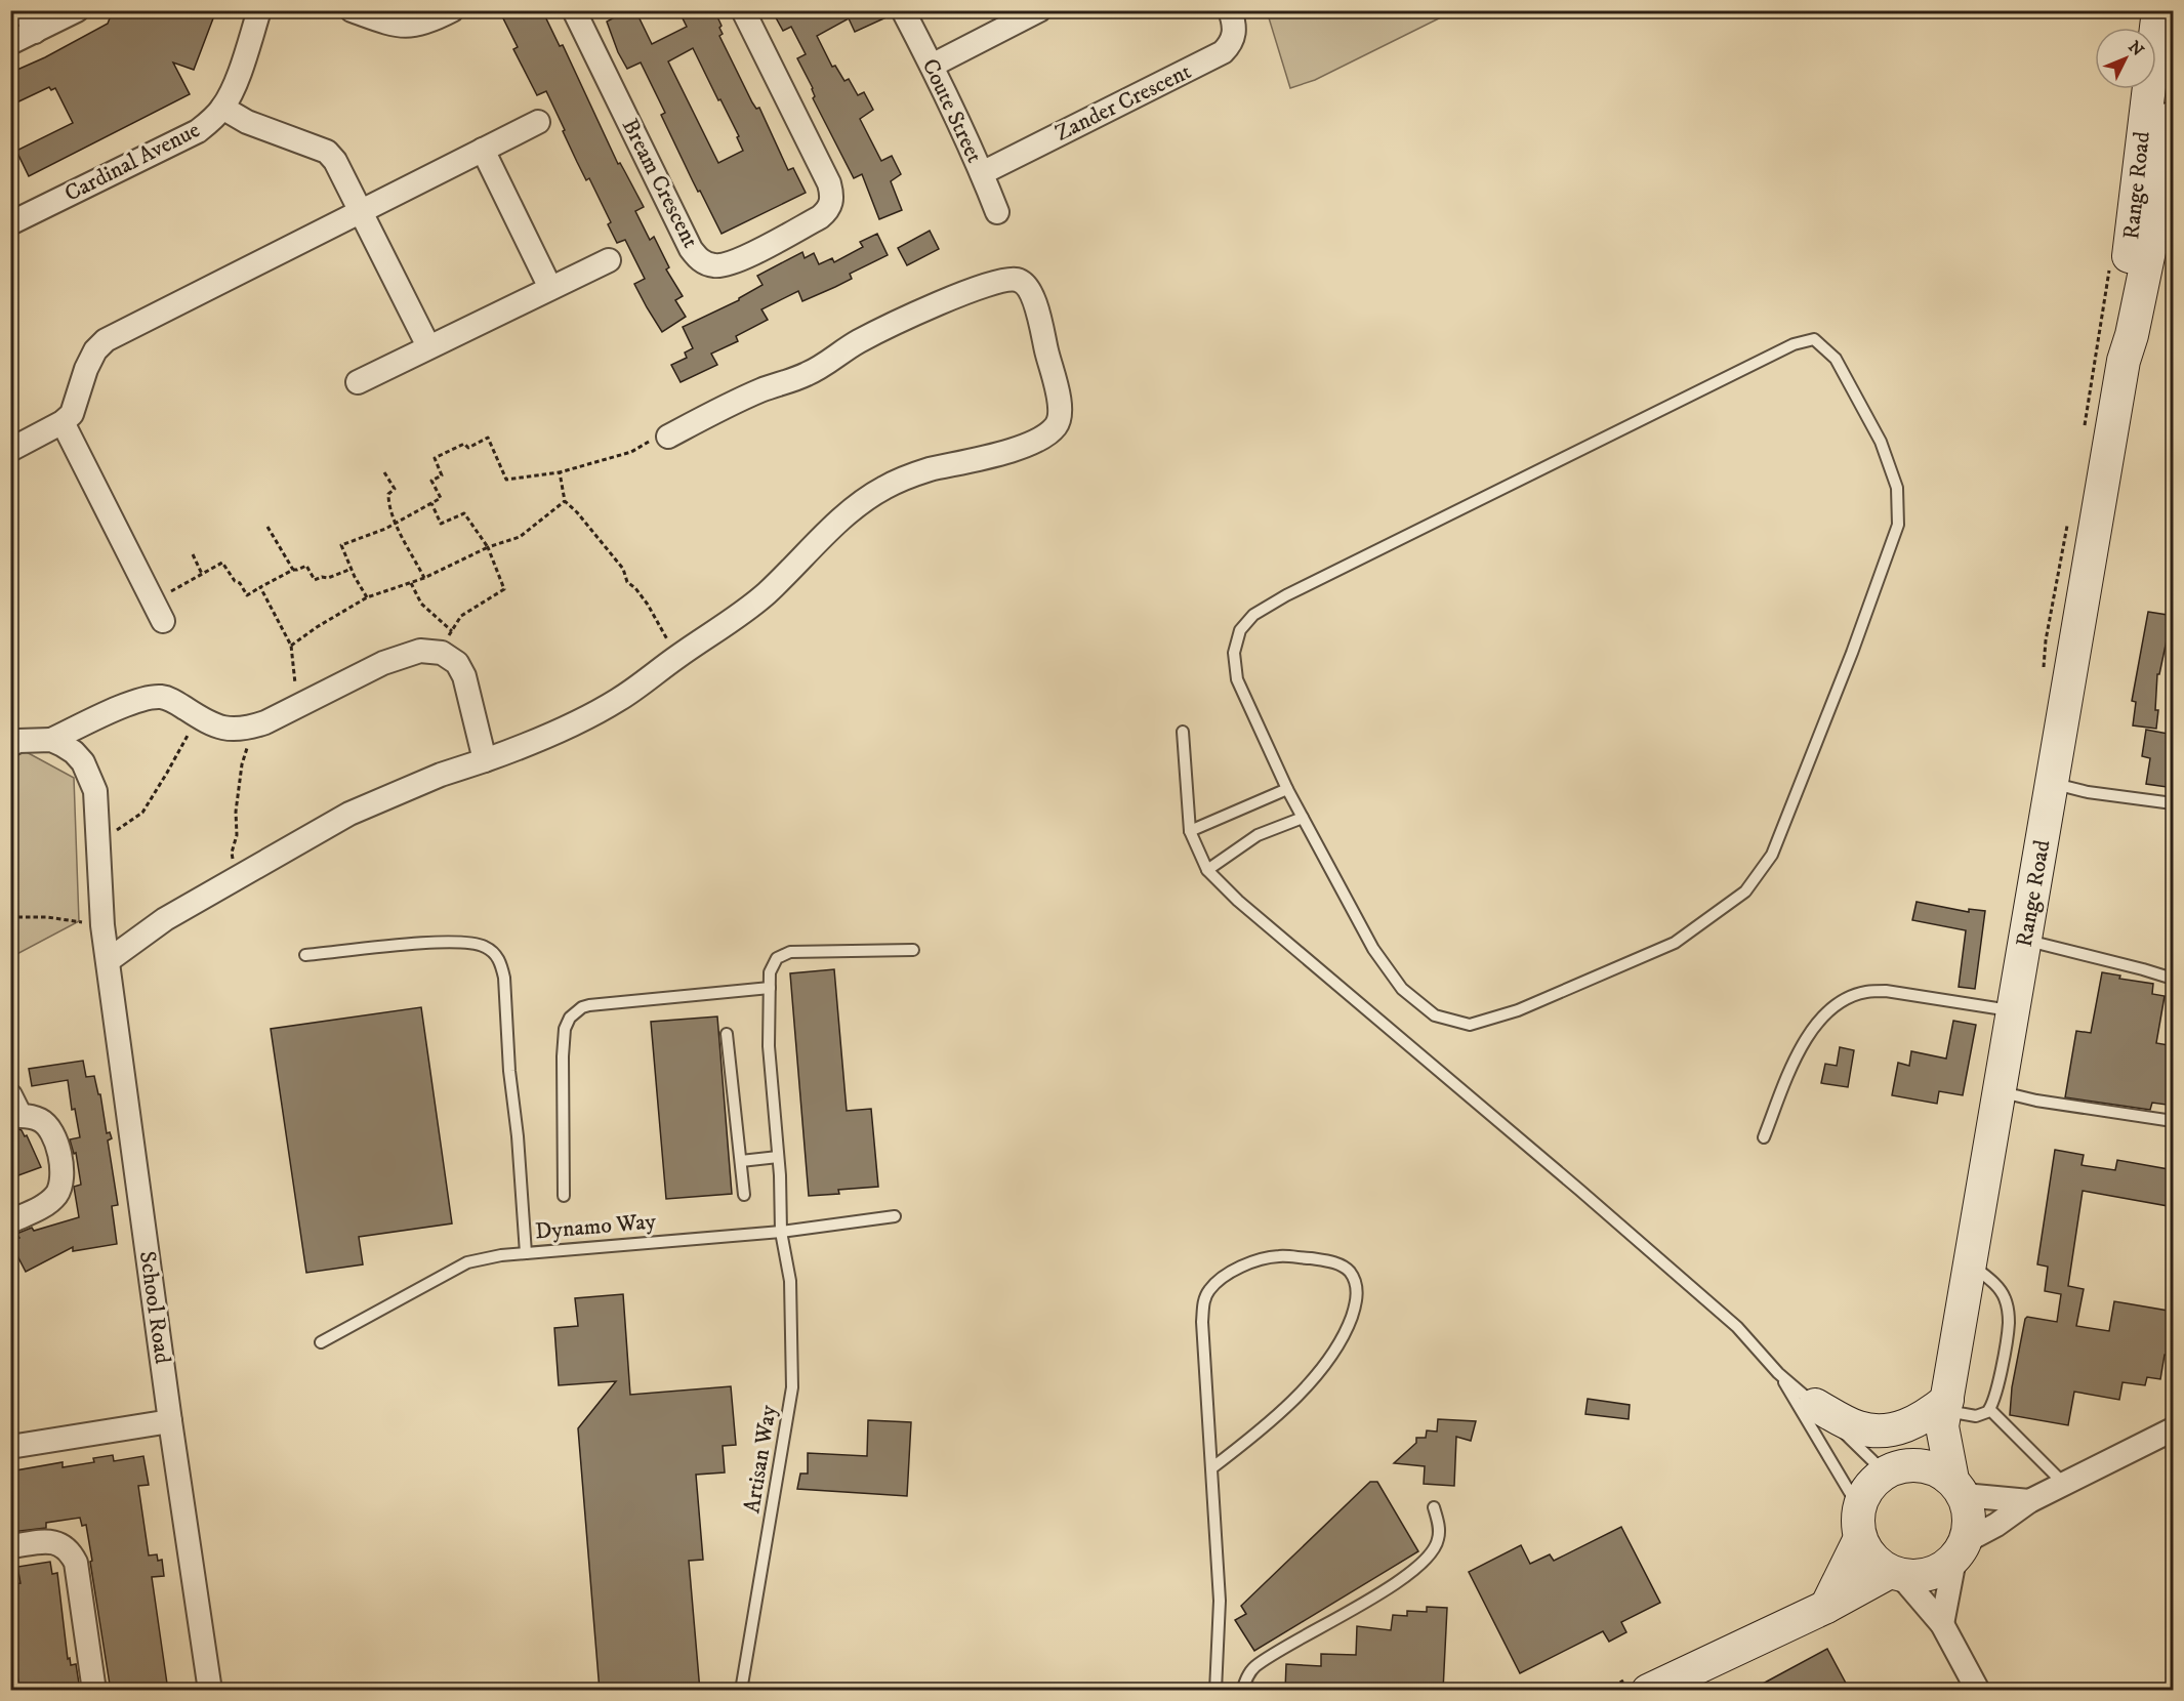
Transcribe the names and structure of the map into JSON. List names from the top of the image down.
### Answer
{
  "streets": {
    "main road": ["Range Road"],
    "street": [
      "Zander Crescent",
      "Coute Street",
      "Cardinal Avenue",
      "Bream Crescent",
      "School Road"
    ],
    "lane": ["Dynamo Way", "Artisan Way"]
  },
  "crossings": [
    ["Zander Crescent", "Coute Street"],
    ["Dynamo Way", "Artisan Way"]
  ],
  "north": "top right"
}
